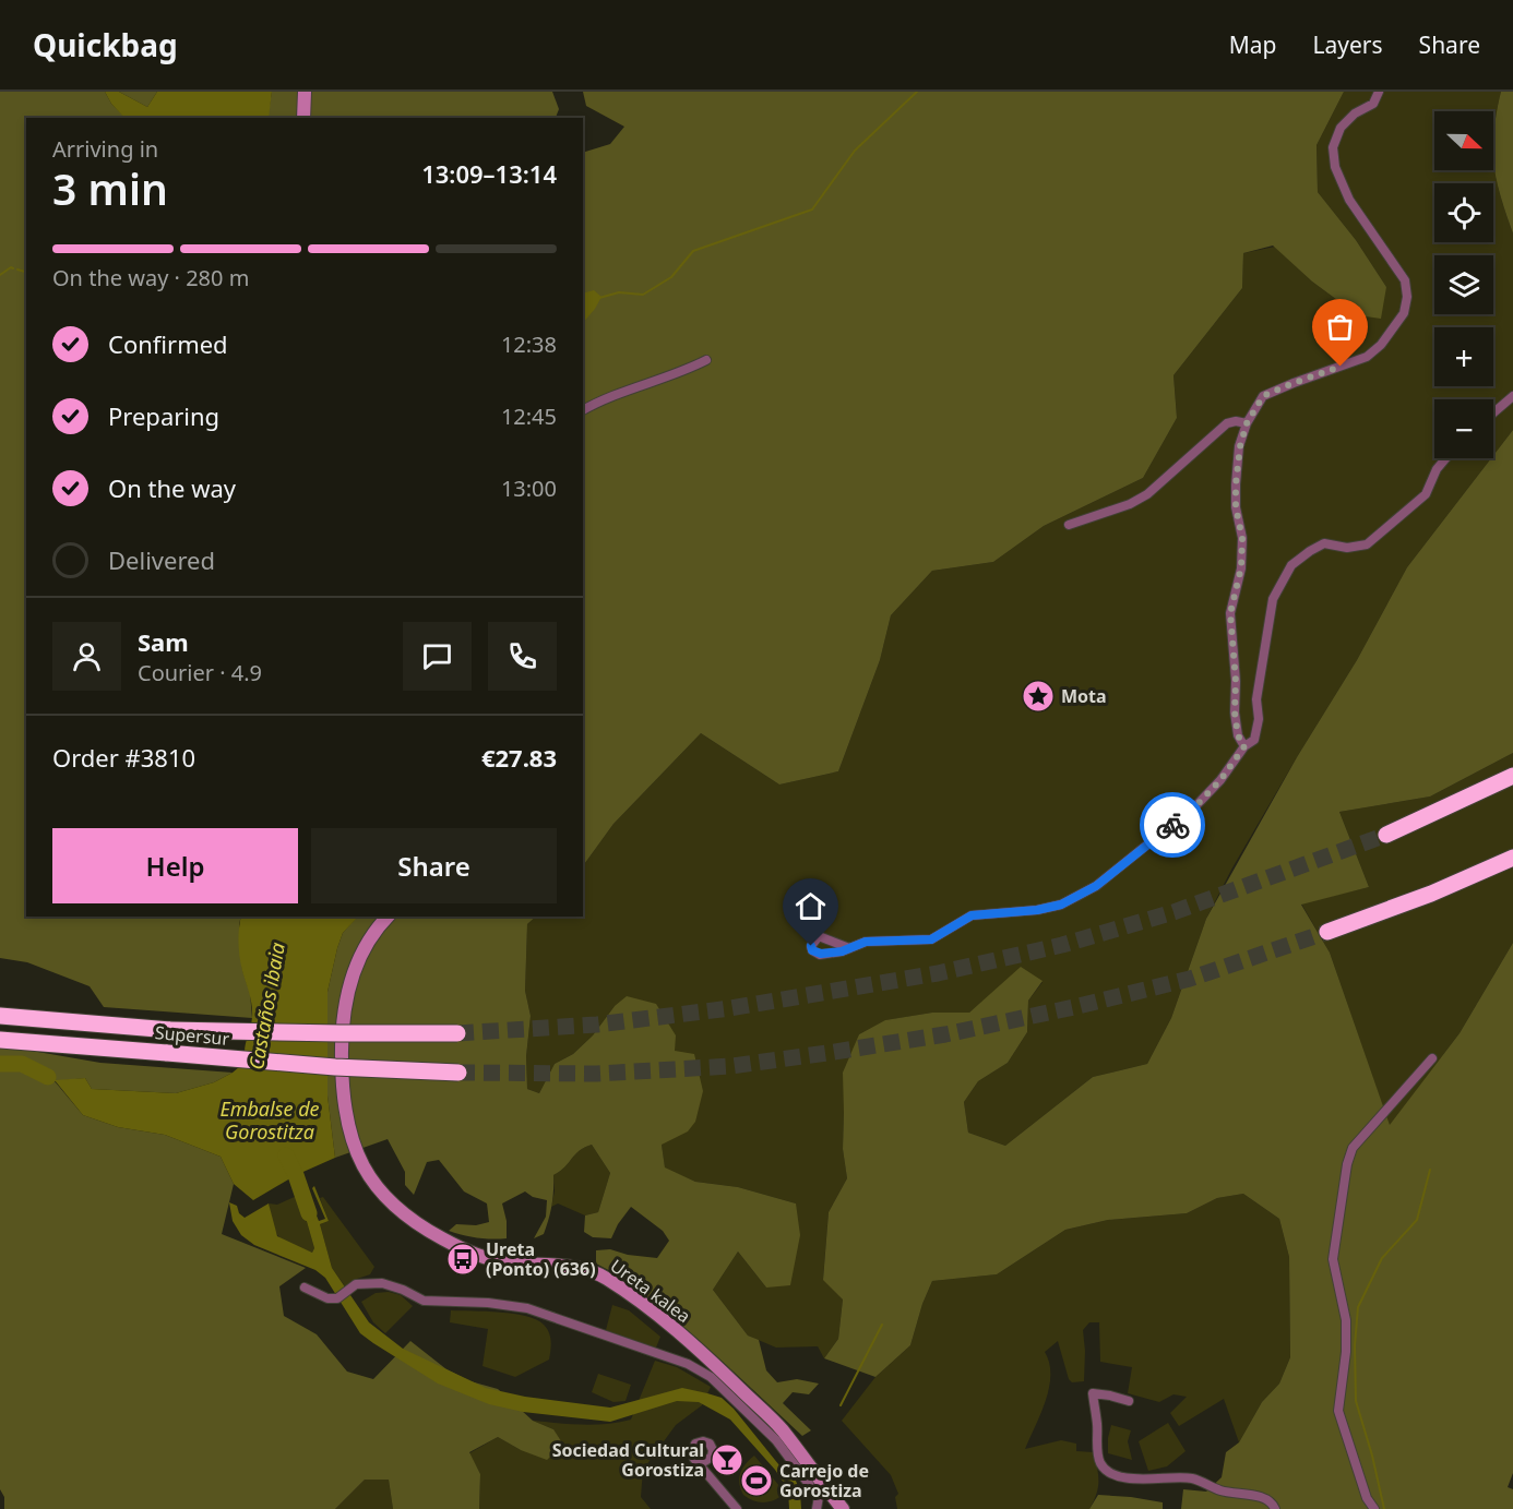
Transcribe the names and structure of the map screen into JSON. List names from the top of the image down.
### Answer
{
  "streets": {
    "highway": ["Supersur"],
    "street": ["Ureta kalea"]
  },
  "water": ["Castaños ibaia", "Embalse de Gorostitza"],
  "places": {
    "place": ["Mota"],
    "bus stop": ["Ureta (Ponto) (636)"],
    "bar": ["Sociedad Cultural Gorostiza"],
    "sports": ["Carrejo de Gorostiza"]
  },
  "north": "right",
  "page": {
    "header": "Quickbag",
    "nav": ["Map", "Layers", "Share"],
    "map_buttons": ["+", "−"],
    "heading": ["3 min", "Arriving in", "13:09–13:14"],
    "panel": [
      "Sam",
      "Courier · 4.9",
      "Order #3810",
      "€27.83"
    ],
    "bar": "On the way · 280 m",
    "list": [
      ["Confirmed", "12:38"],
      ["Preparing", "12:45"],
      ["On the way", "13:00"],
      "Delivered"
    ],
    "buttons": ["Help", "Share"]
  }
}
